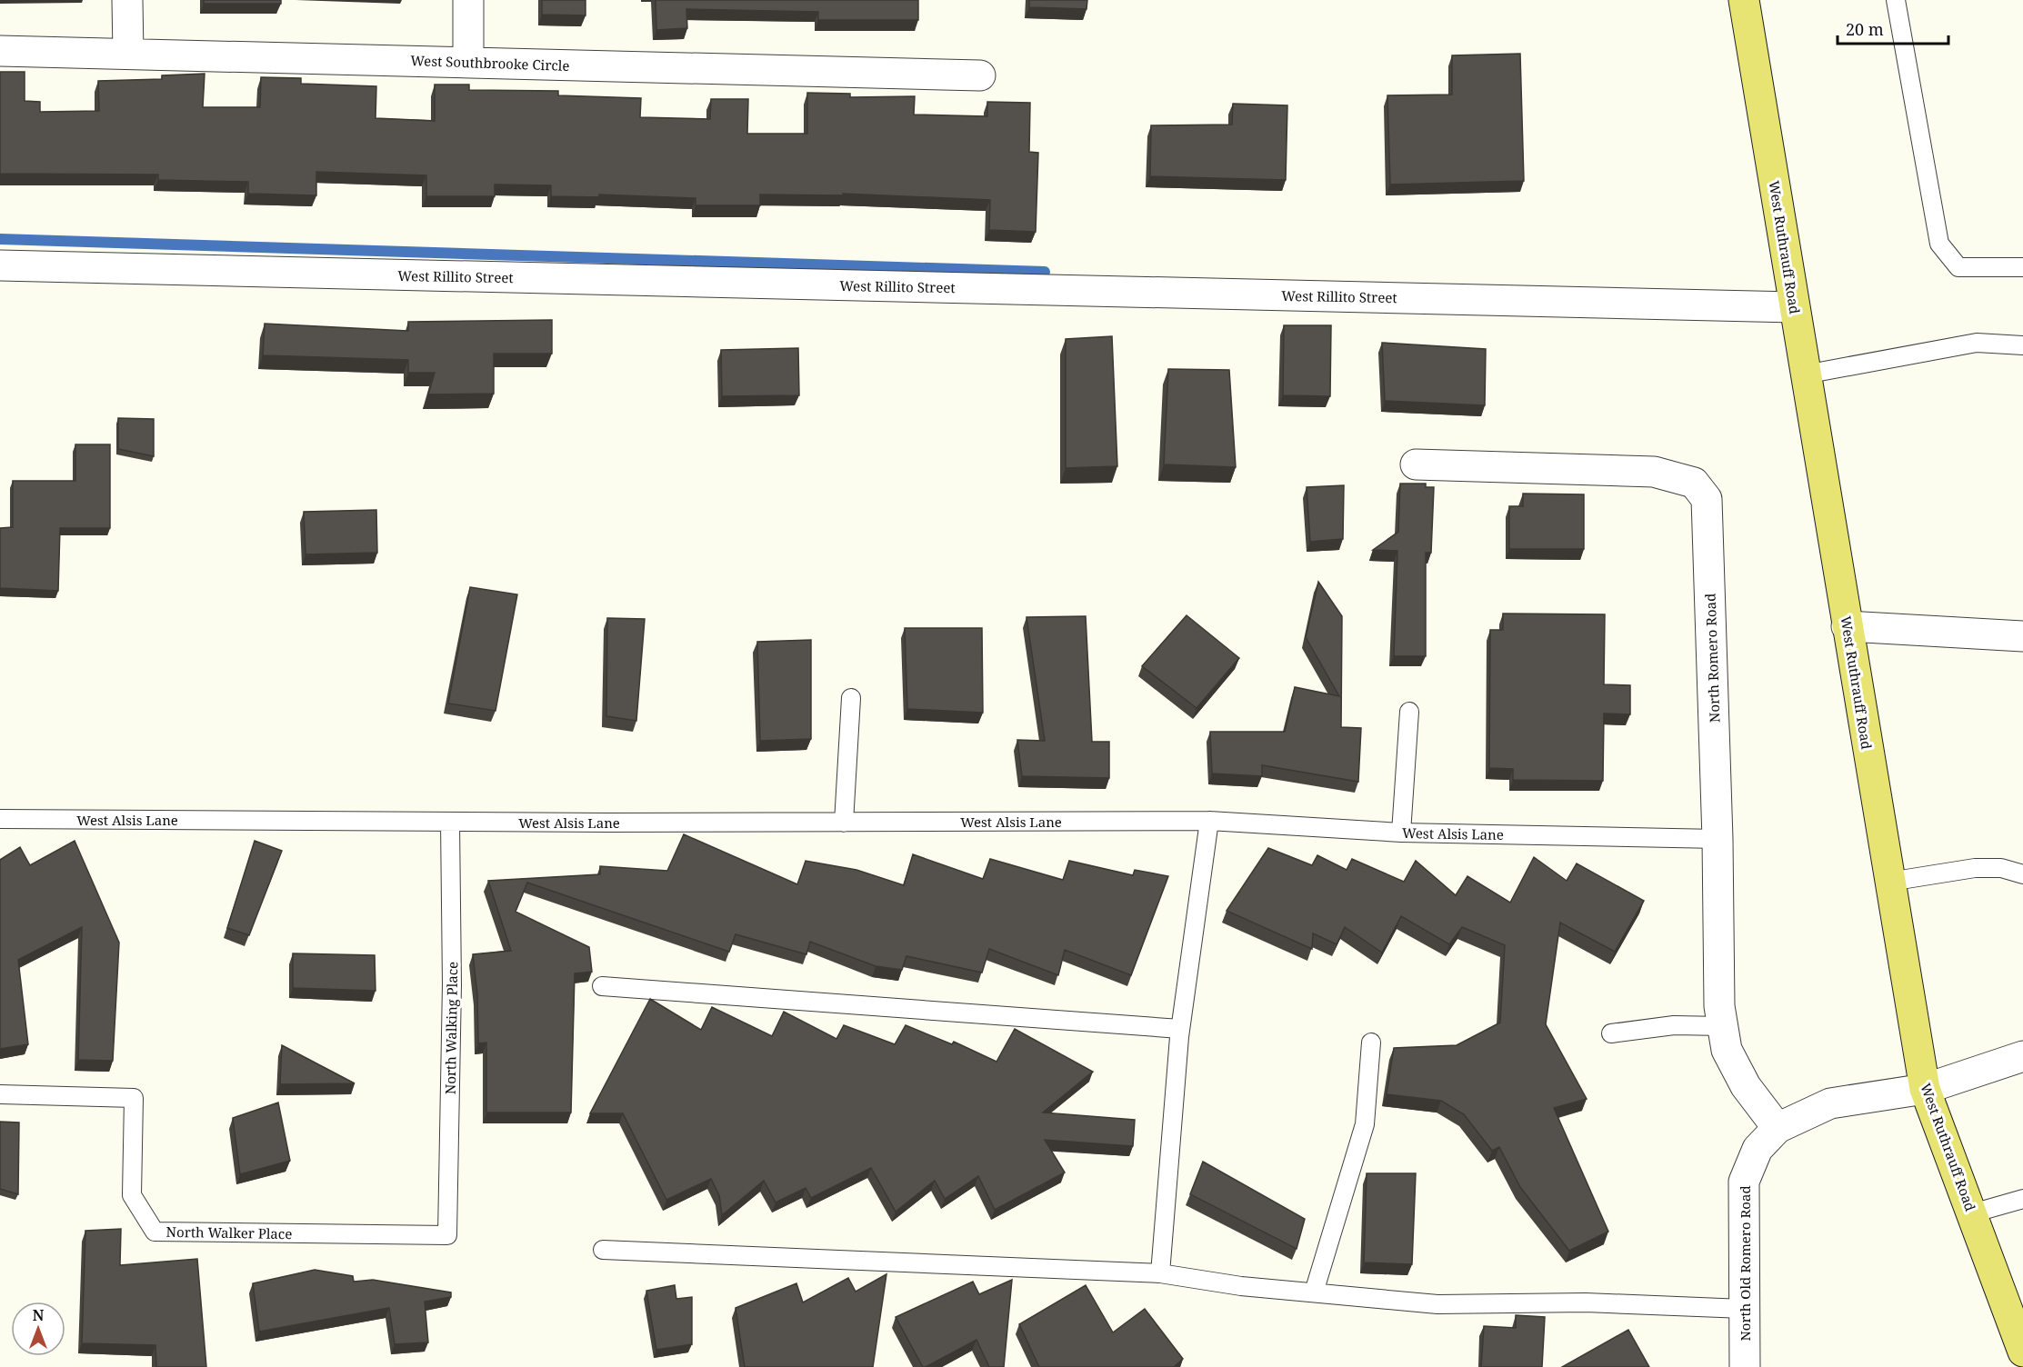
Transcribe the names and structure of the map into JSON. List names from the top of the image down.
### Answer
{
  "streets": {
    "main road": ["West Ruthrauff Road"],
    "street": [
      "West Southbrooke Circle",
      "West Rillito Street",
      "North Romero Road",
      "North Old Romero Road"
    ],
    "lane": ["West Alsis Lane", "North Walking Place", "North Walker Place"]
  },
  "crossings": [
    ["West Ruthrauff Road", "West Rillito Street"],
    ["West Ruthrauff Road", "North Old Romero Road"],
    ["North Romero Road", "West Alsis Lane"],
    ["West Alsis Lane", "North Walking Place"],
    ["North Walking Place", "North Walker Place"]
  ],
  "scale_bar": "20 m",
  "north": "top"
}
